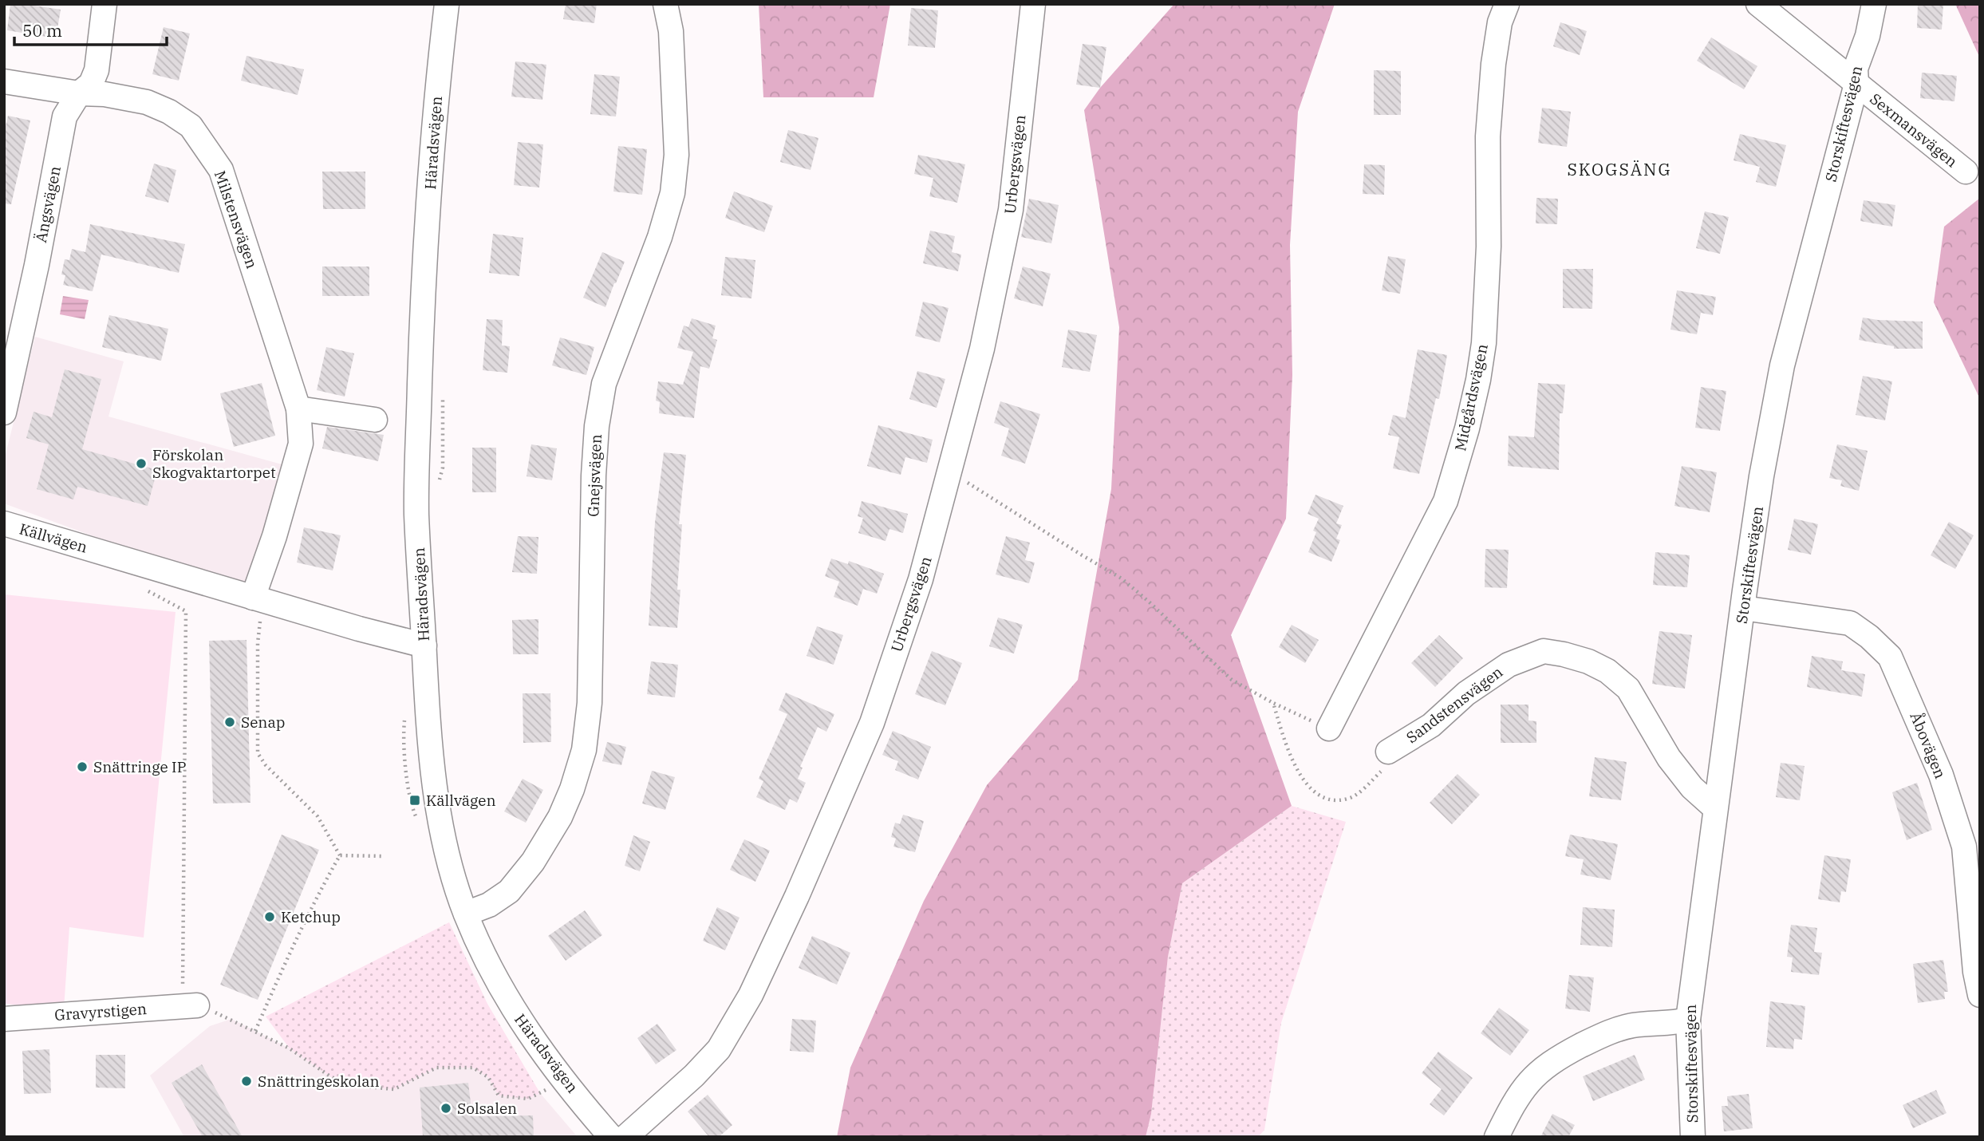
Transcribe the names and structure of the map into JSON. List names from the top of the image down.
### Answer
{
  "streets": {
    "street": [
      "Storskiftesvägen",
      "Sexmansvägen",
      "Häradsvägen",
      "Urbergsvägen",
      "Ängsvägen",
      "Milstensvägen",
      "Midgårdsvägen",
      "Gnejsvägen",
      "Källvägen",
      "Sandstensvägen",
      "Åbovägen",
      "Gravyrstigen"
    ]
  },
  "crossings": [
    ["Storskiftesvägen", "Sexmansvägen"],
    ["Storskiftesvägen", "Sandstensvägen"],
    ["Storskiftesvägen", "Åbovägen"],
    ["Häradsvägen", "Gnejsvägen"],
    ["Häradsvägen", "Källvägen"],
    ["Ängsvägen", "Milstensvägen"],
    ["Milstensvägen", "Källvägen"]
  ],
  "districts": ["SKOGSÄNG"],
  "places": {
    "other": [
      "Förskolan Skogvaktartorpet",
      "Senap",
      "Snättringe IP",
      "Ketchup",
      "Snättringeskolan",
      "Solsalen"
    ],
    "transit": ["Källvägen"]
  },
  "scale_bar": "50 m"
}
